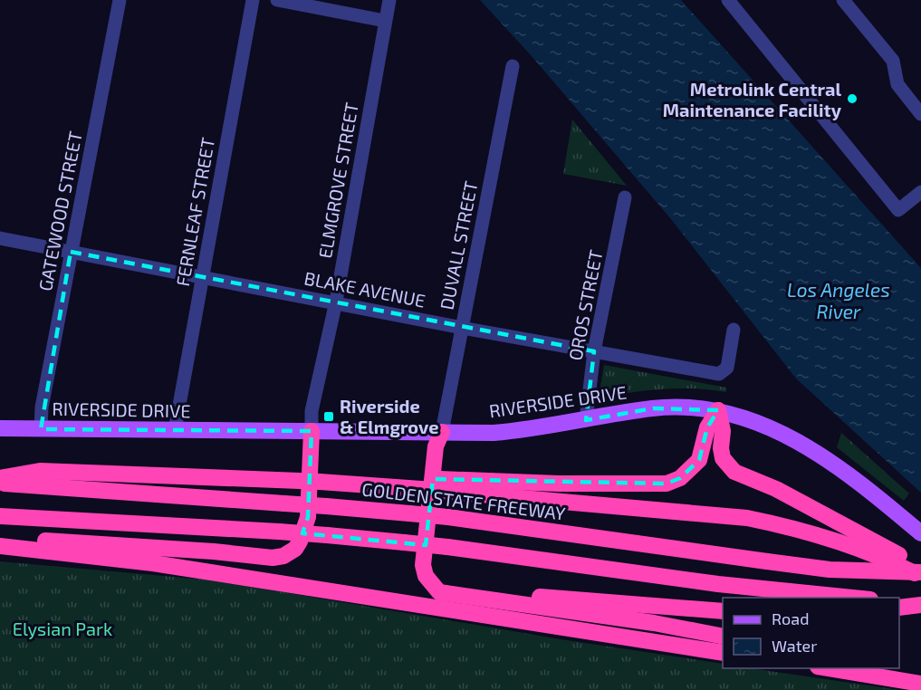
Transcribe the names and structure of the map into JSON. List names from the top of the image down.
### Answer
{
  "streets": {
    "highway": ["GOLDEN STATE FREEWAY"],
    "main road": ["RIVERSIDE DRIVE"],
    "street": [
      "ELMGROVE STREET",
      "GATEWOOD STREET",
      "FERNLEAF STREET",
      "DUVALL STREET",
      "BLAKE AVENUE",
      "OROS STREET"
    ]
  },
  "crossings": [
    ["ELMGROVE STREET", "BLAKE AVENUE"],
    ["ELMGROVE STREET", "RIVERSIDE DRIVE"],
    ["GATEWOOD STREET", "BLAKE AVENUE"],
    ["GATEWOOD STREET", "RIVERSIDE DRIVE"],
    ["FERNLEAF STREET", "BLAKE AVENUE"],
    ["FERNLEAF STREET", "RIVERSIDE DRIVE"],
    ["DUVALL STREET", "BLAKE AVENUE"],
    ["DUVALL STREET", "RIVERSIDE DRIVE"],
    ["BLAKE AVENUE", "OROS STREET"],
    ["OROS STREET", "RIVERSIDE DRIVE"]
  ],
  "water": ["Los Angeles River"],
  "parks": ["Elysian Park"],
  "places": {
    "other": ["Metrolink Central Maintenance Facility"],
    "transit": ["Riverside & Elmgrove"]
  },
  "legend": ["Road", "Water"]
}
